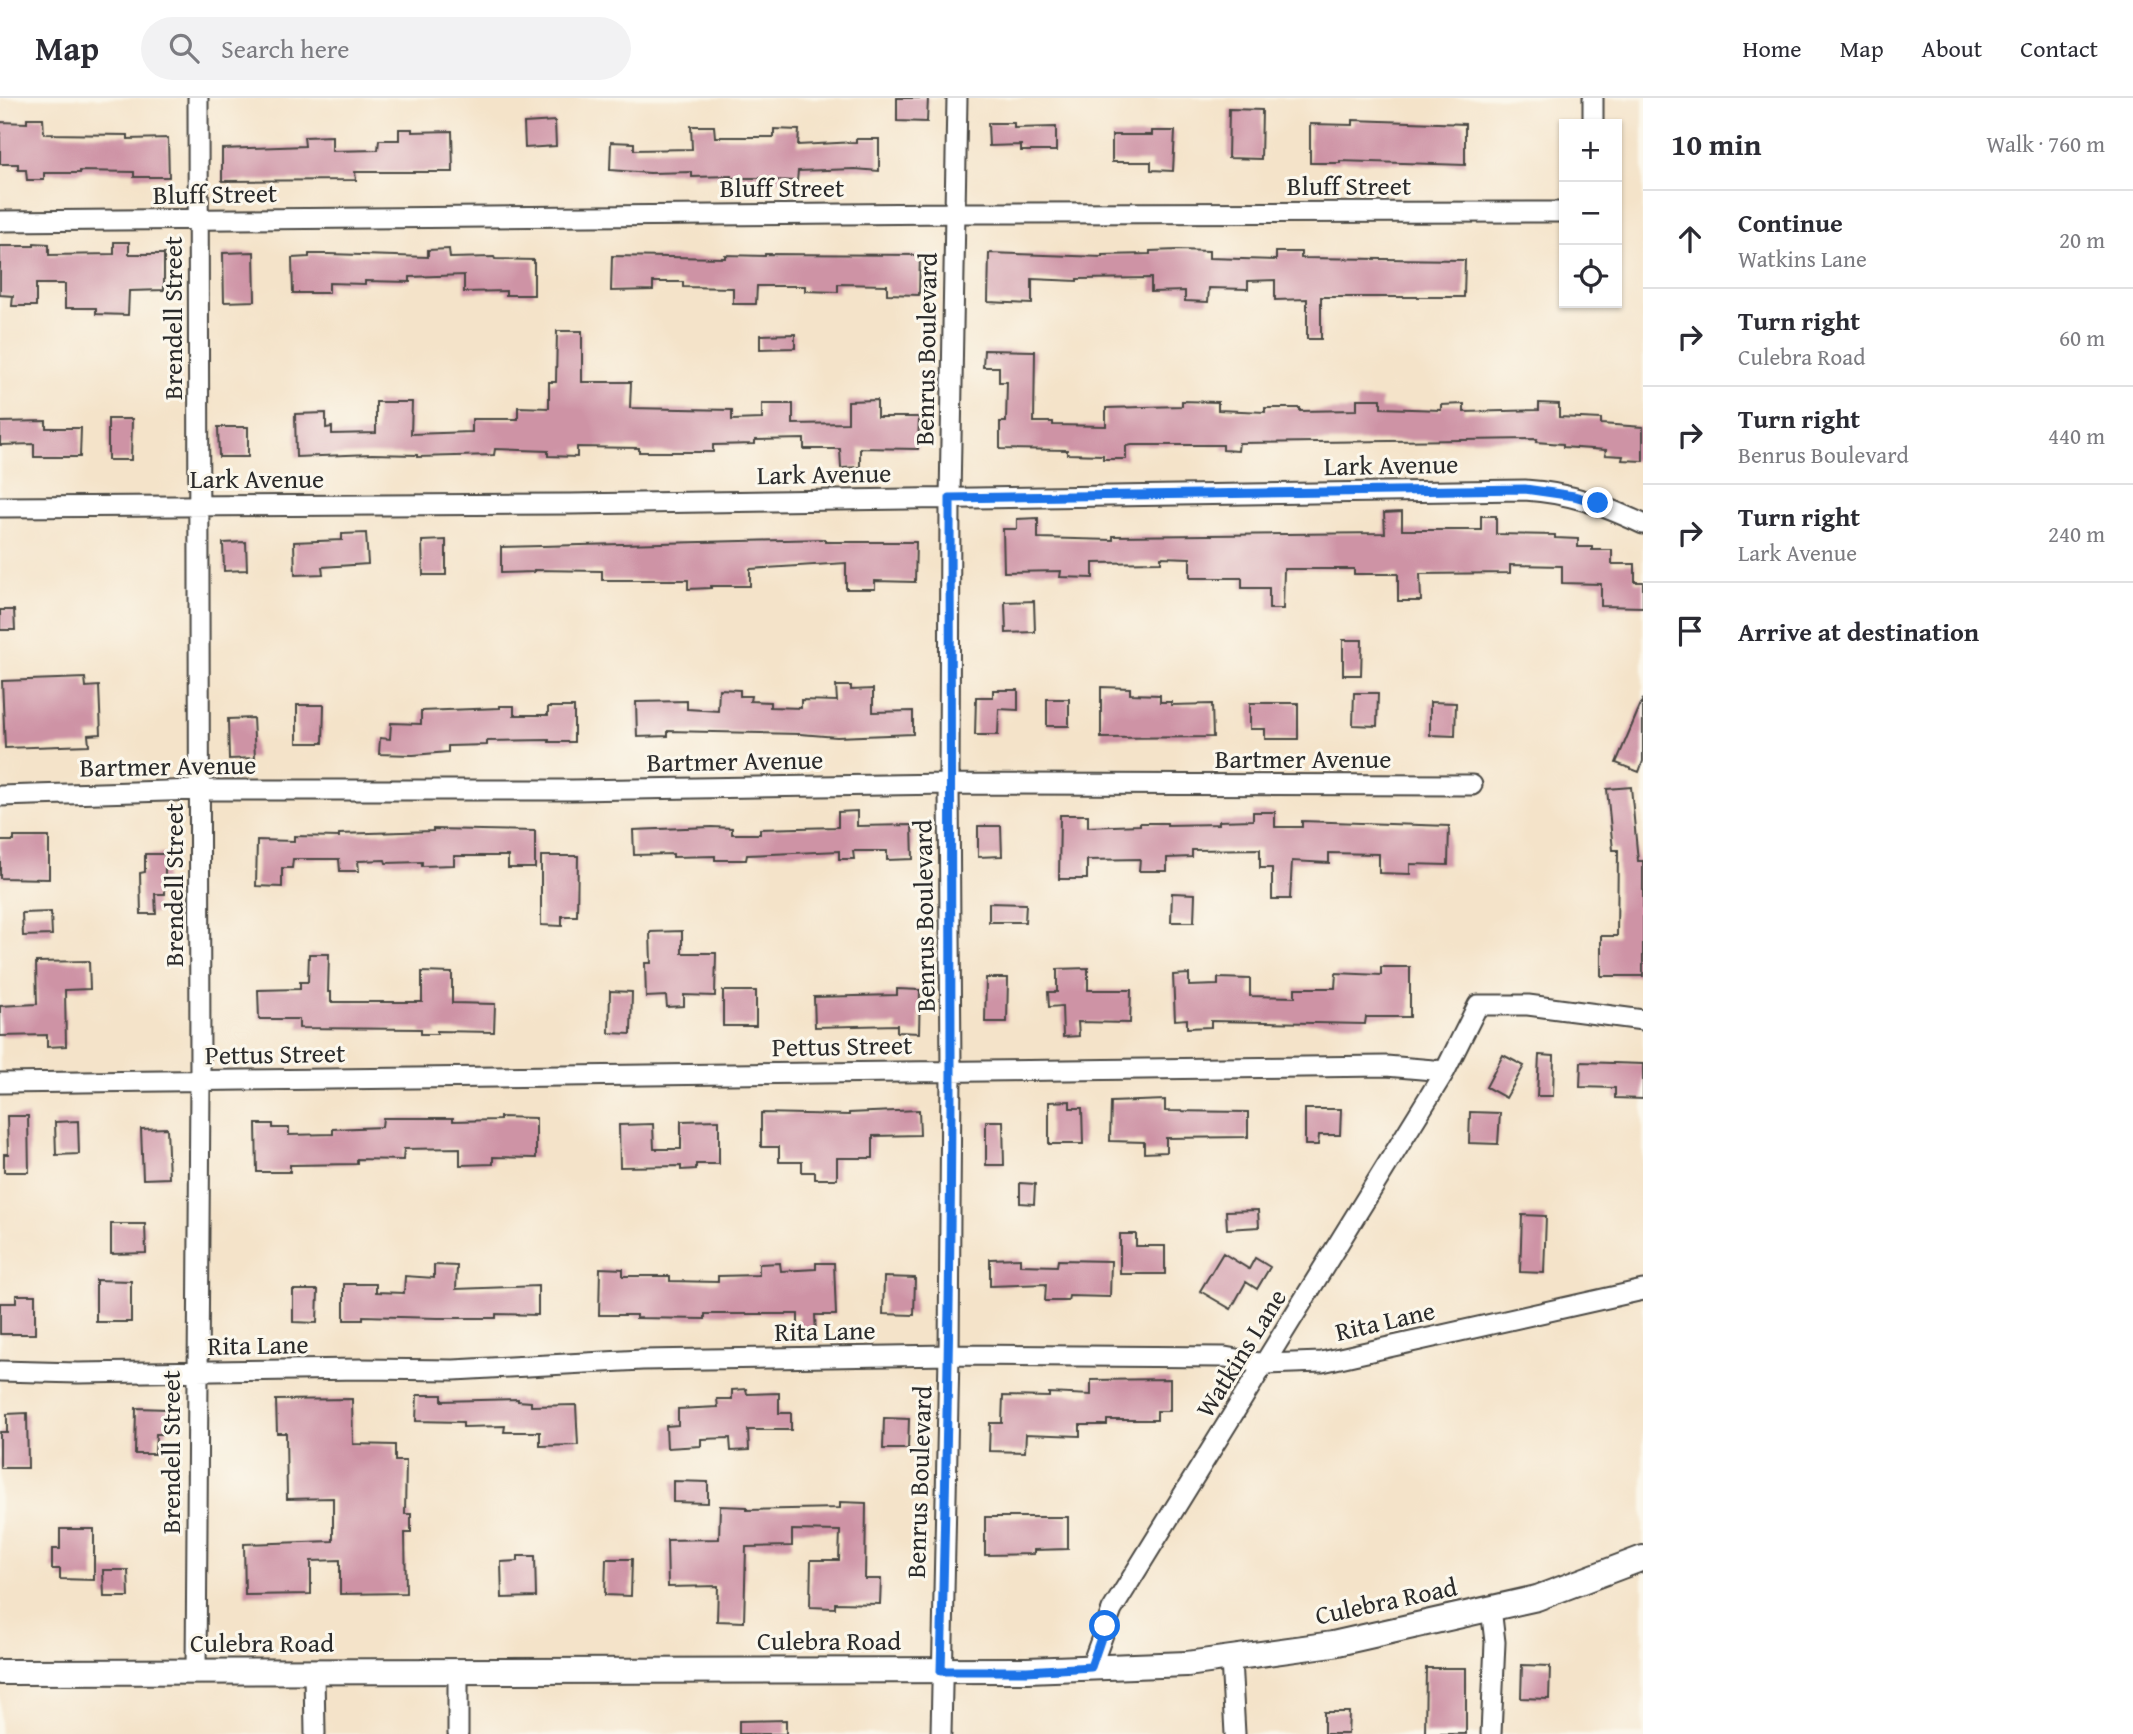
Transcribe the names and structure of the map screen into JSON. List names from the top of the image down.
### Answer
{
  "streets": {
    "main road": ["Culebra Road"],
    "street": [
      "Bluff Street",
      "Brendell Street",
      "Benrus Boulevard",
      "Lark Avenue",
      "Bartmer Avenue",
      "Pettus Street",
      "Rita Lane",
      "Watkins Lane"
    ]
  },
  "crossings": [
    ["Bluff Street", "Brendell Street"],
    ["Bluff Street", "Benrus Boulevard"],
    ["Brendell Street", "Lark Avenue"],
    ["Brendell Street", "Bartmer Avenue"],
    ["Brendell Street", "Pettus Street"],
    ["Brendell Street", "Rita Lane"],
    ["Brendell Street", "Culebra Road"],
    ["Benrus Boulevard", "Lark Avenue"],
    ["Benrus Boulevard", "Bartmer Avenue"],
    ["Benrus Boulevard", "Pettus Street"],
    ["Benrus Boulevard", "Rita Lane"],
    ["Benrus Boulevard", "Culebra Road"],
    ["Pettus Street", "Watkins Lane"],
    ["Rita Lane", "Watkins Lane"],
    ["Watkins Lane", "Culebra Road"]
  ],
  "page": {
    "header": "Map",
    "search": "Search here",
    "nav": [
      "Home",
      "Map",
      "About",
      "Contact"
    ],
    "heading": ["10 min", "Walk · 760 m"],
    "map_buttons": ["+", "−"],
    "list": [
      ["Continue", "Watkins Lane", "20 m"],
      ["Turn right", "Culebra Road", "60 m"],
      ["Turn right", "Benrus Boulevard", "440 m"],
      ["Turn right", "Lark Avenue", "240 m"],
      "Arrive at destination"
    ]
  }
}
